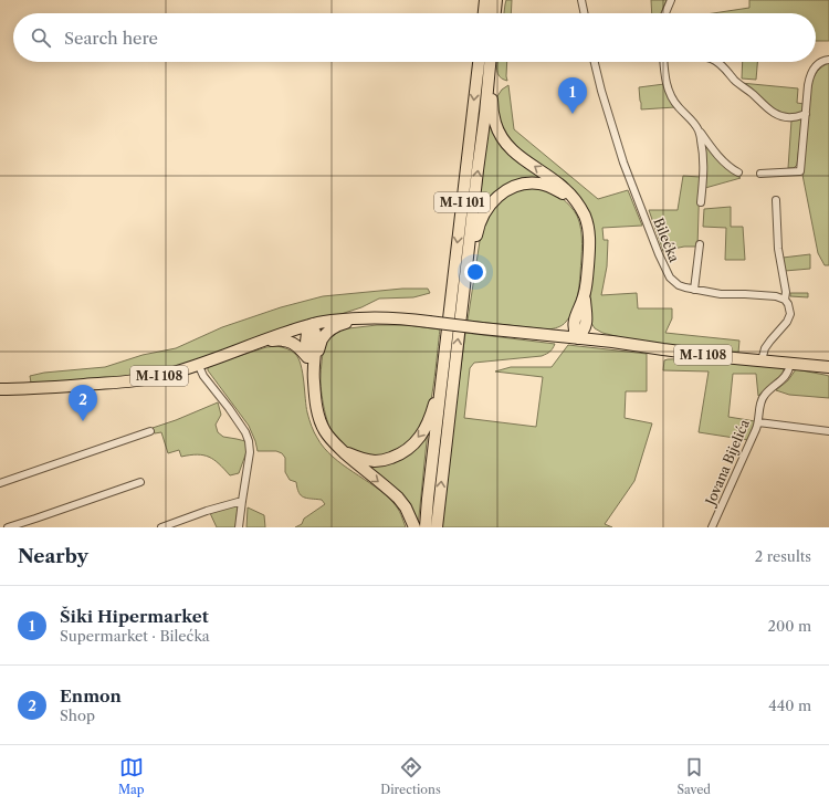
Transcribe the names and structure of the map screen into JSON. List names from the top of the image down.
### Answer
{
  "streets": {
    "main road": ["M-I 101", "M-I 108"],
    "street": ["Bilećka", "Jovana Bijelića"]
  },
  "crossings": [
    ["M-I 108", "Jovana Bijelića"]
  ],
  "page": {
    "search": "Search here",
    "pins": ["1", "2"],
    "heading": ["Nearby", "2 results"],
    "list": [
      {
        "mark": "1",
        "name": "Šiki Hipermarket",
        "note": "Supermarket · Bilećka",
        "value": "200 m"
      },
      {
        "mark": "2",
        "name": "Enmon",
        "note": "Shop",
        "value": "440 m"
      }
    ],
    "nav": ["Map", "Directions", "Saved"]
  }
}
